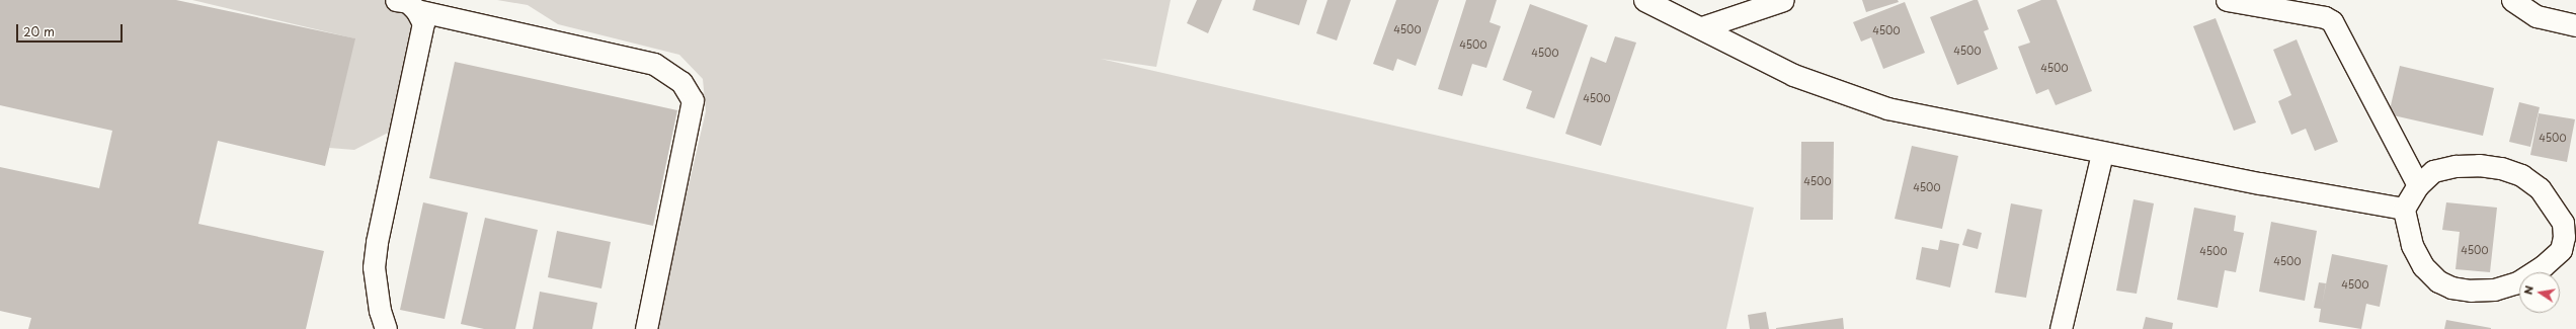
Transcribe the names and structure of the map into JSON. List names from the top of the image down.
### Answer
{
  "house_numbers": [
    "4500",
    "4500",
    "4500",
    "4500",
    "4500",
    "4500",
    "4500",
    "4500",
    "4500",
    "4500",
    "4500",
    "4500",
    "4500",
    "4500"
  ],
  "scale_bar": "20 m",
  "north": "left"
}
